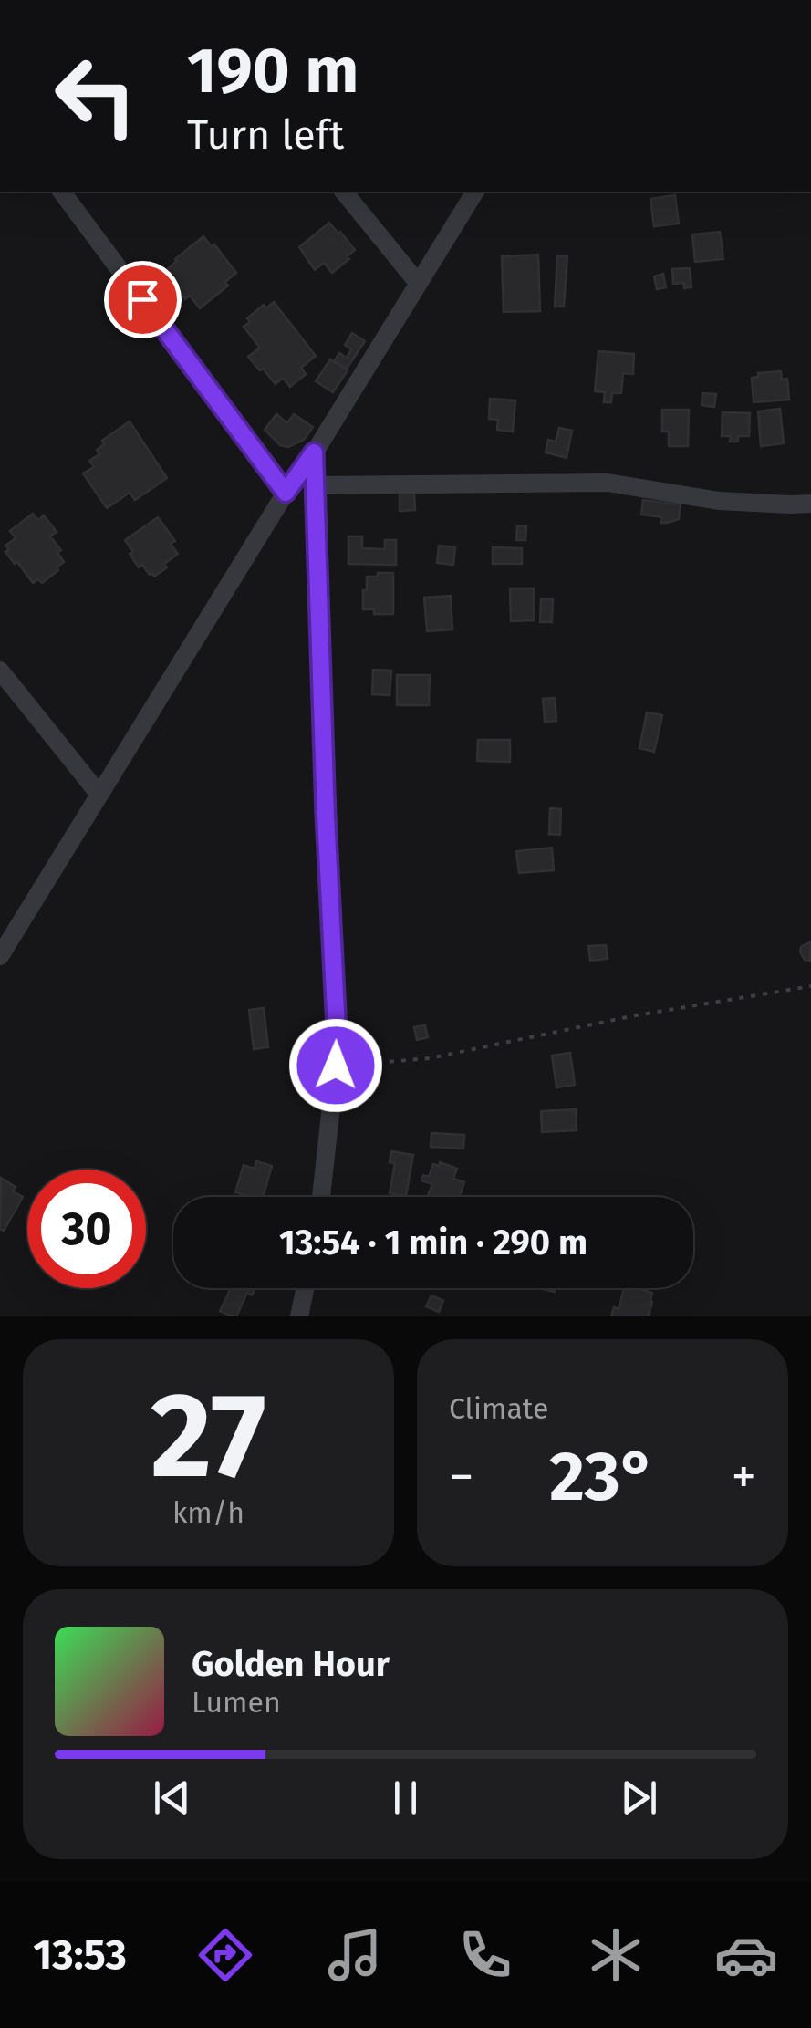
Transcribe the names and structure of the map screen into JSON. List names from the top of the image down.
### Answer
{
  "page": {
    "turn": ["190 m", "Turn left"],
    "limit": "30",
    "trip": "13:54 · 1 min · 290 m",
    "tile": [
      ["27", "km/h"],
      "Climate"
    ],
    "heat": ["−", "23°", "+"],
    "song": ["Golden Hour", "Lumen"],
    "tabs": "13:53"
  }
}
